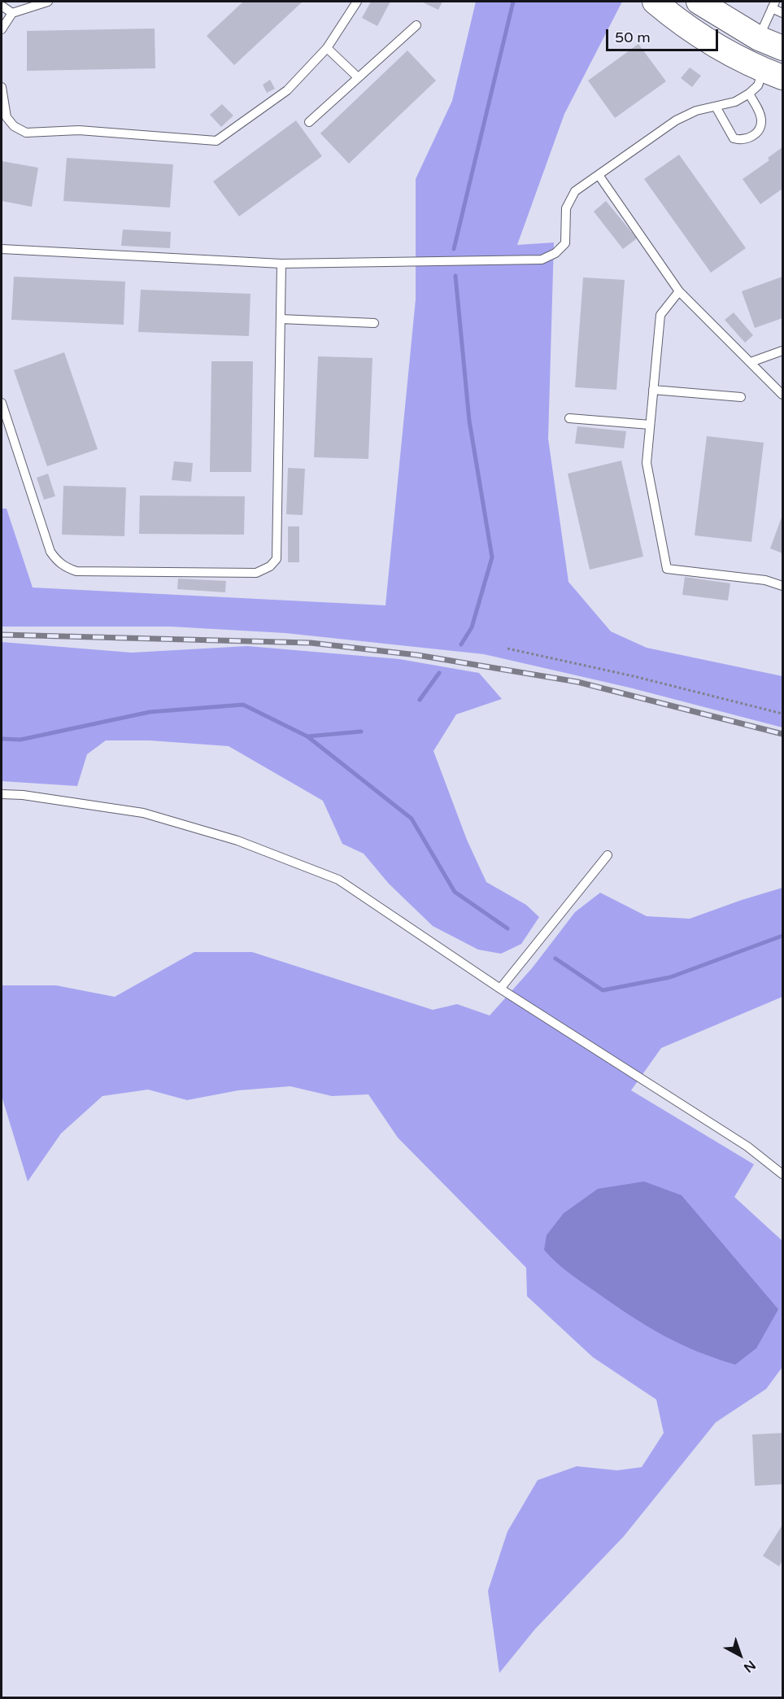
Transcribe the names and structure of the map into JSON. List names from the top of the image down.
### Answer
{
  "scale_bar": "50 m",
  "north": "bottom right"
}
